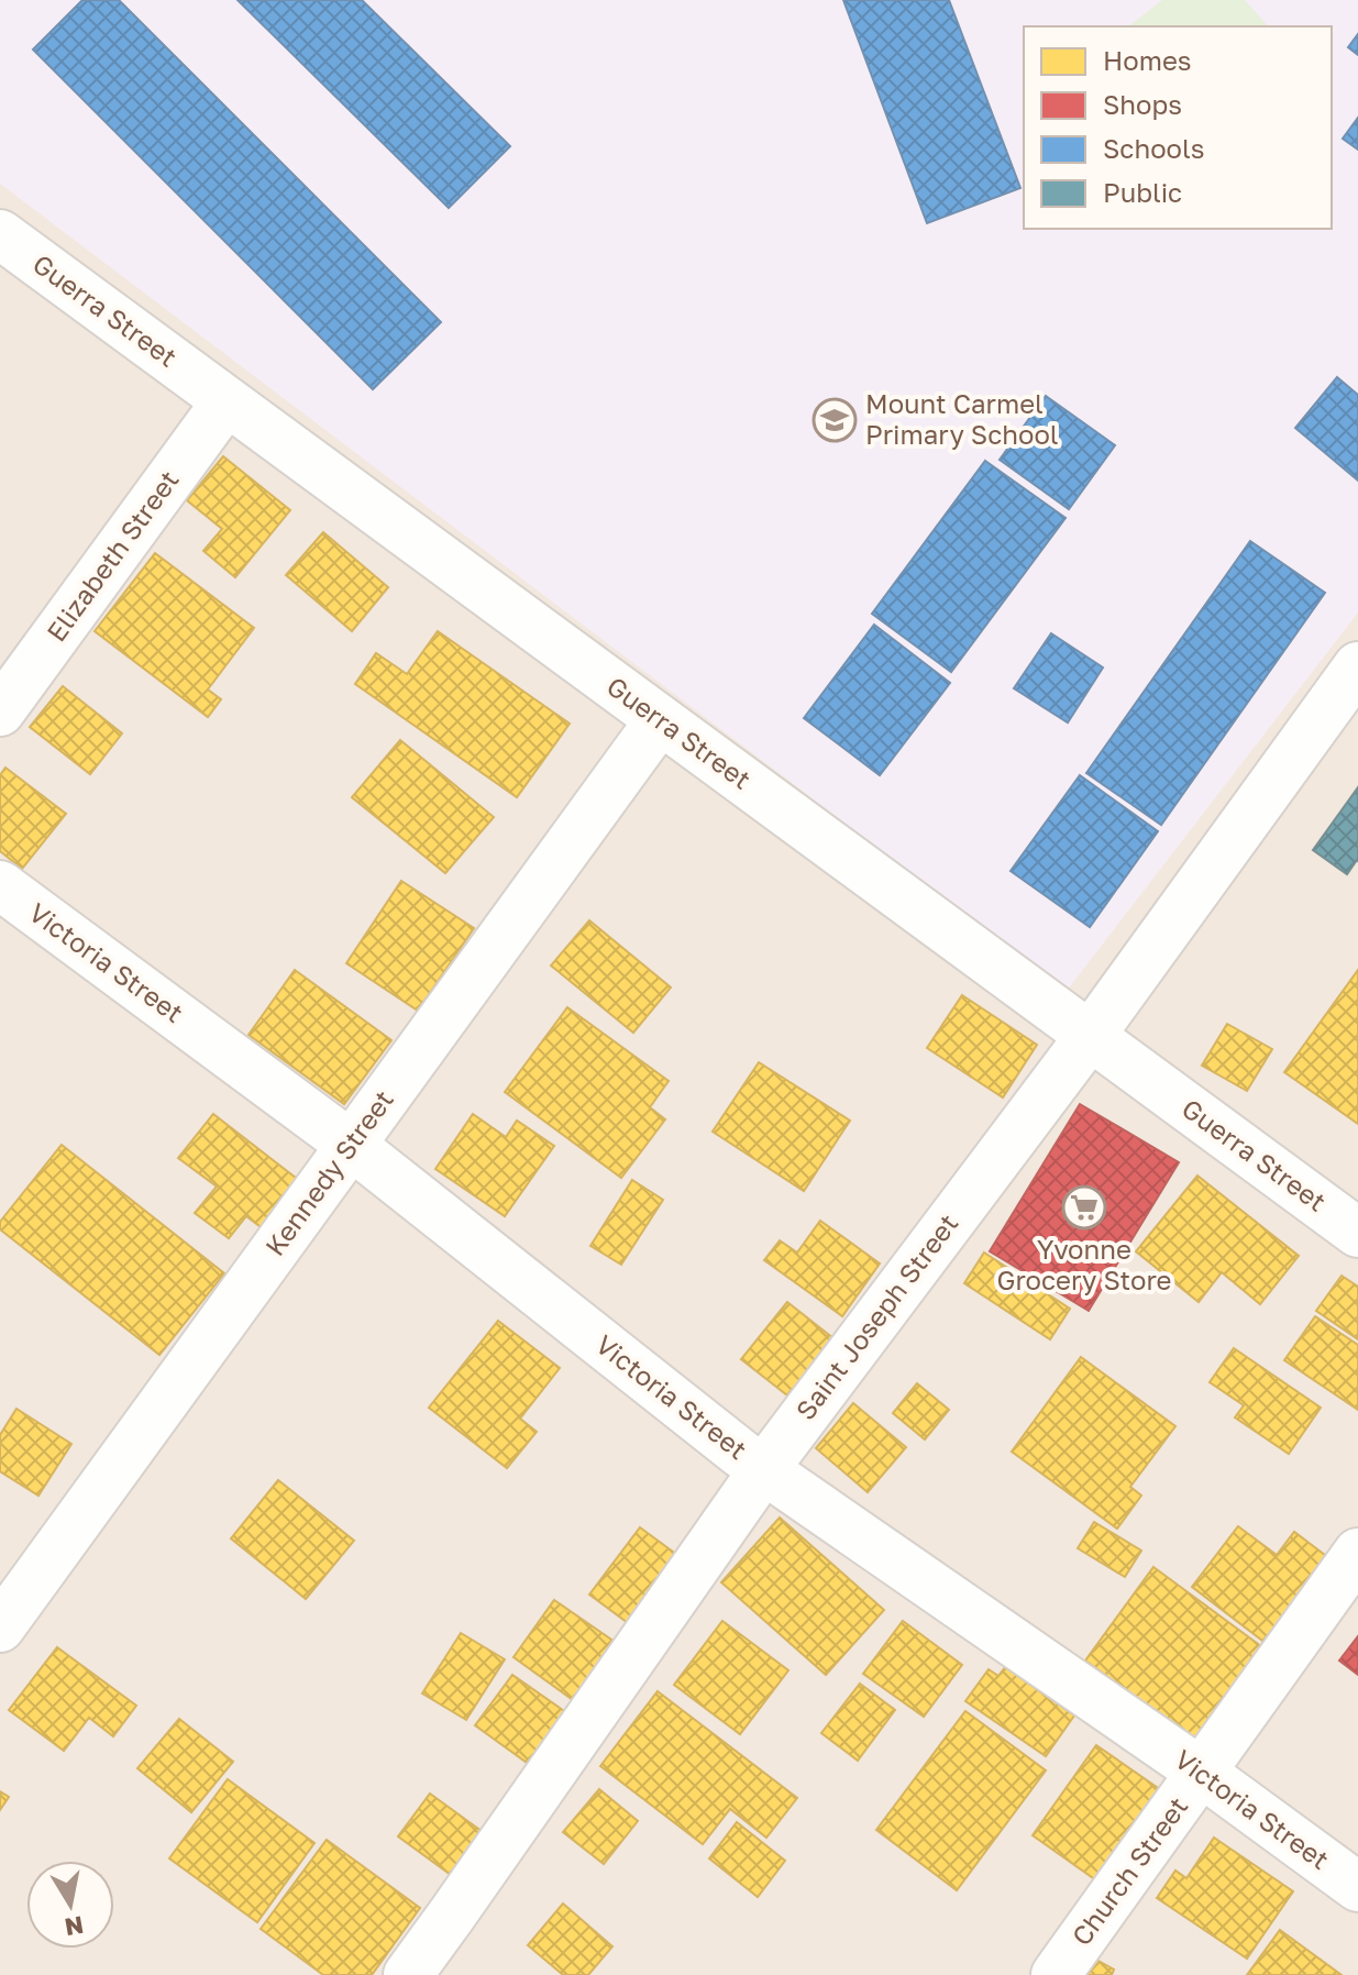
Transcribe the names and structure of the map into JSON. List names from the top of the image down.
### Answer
{
  "streets": {
    "street": [
      "Guerra Street",
      "Elizabeth Street",
      "Victoria Street",
      "Kennedy Street",
      "Saint Joseph Street",
      "Church Street"
    ]
  },
  "crossings": [
    ["Guerra Street", "Elizabeth Street"],
    ["Guerra Street", "Kennedy Street"],
    ["Guerra Street", "Saint Joseph Street"],
    ["Victoria Street", "Kennedy Street"],
    ["Victoria Street", "Saint Joseph Street"],
    ["Victoria Street", "Church Street"]
  ],
  "places": {
    "school or university": ["Mount Carmel Primary School"],
    "supermarket": ["Yvonne Grocery Store"]
  },
  "legend": [
    "Homes",
    "Shops",
    "Schools",
    "Public"
  ],
  "north": "bottom"
}
